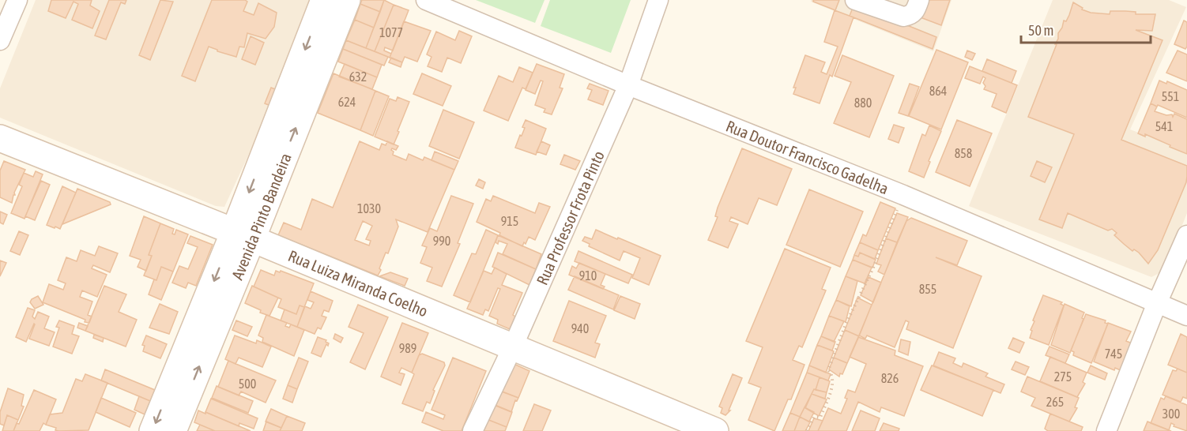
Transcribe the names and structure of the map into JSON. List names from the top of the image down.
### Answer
{
  "streets": {
    "main road": ["Avenida Pinto Bandeira", "Rua Luiza Miranda Coelho"],
    "street": ["Rua Doutor Francisco Gadelha", "Rua Professor Frota Pinto"]
  },
  "crossings": [
    ["Rua Doutor Francisco Gadelha", "Rua Professor Frota Pinto"],
    ["Avenida Pinto Bandeira", "Rua Luiza Miranda Coelho"],
    ["Rua Professor Frota Pinto", "Rua Luiza Miranda Coelho"]
  ],
  "house_numbers": [
    "1077",
    "632",
    "864",
    "551",
    "624",
    "880",
    "541",
    "858",
    "1030",
    "915",
    "990",
    "910",
    "855",
    "940",
    "989",
    "745",
    "275",
    "826",
    "500",
    "265",
    "300"
  ],
  "scale_bar": "50 m"
}
